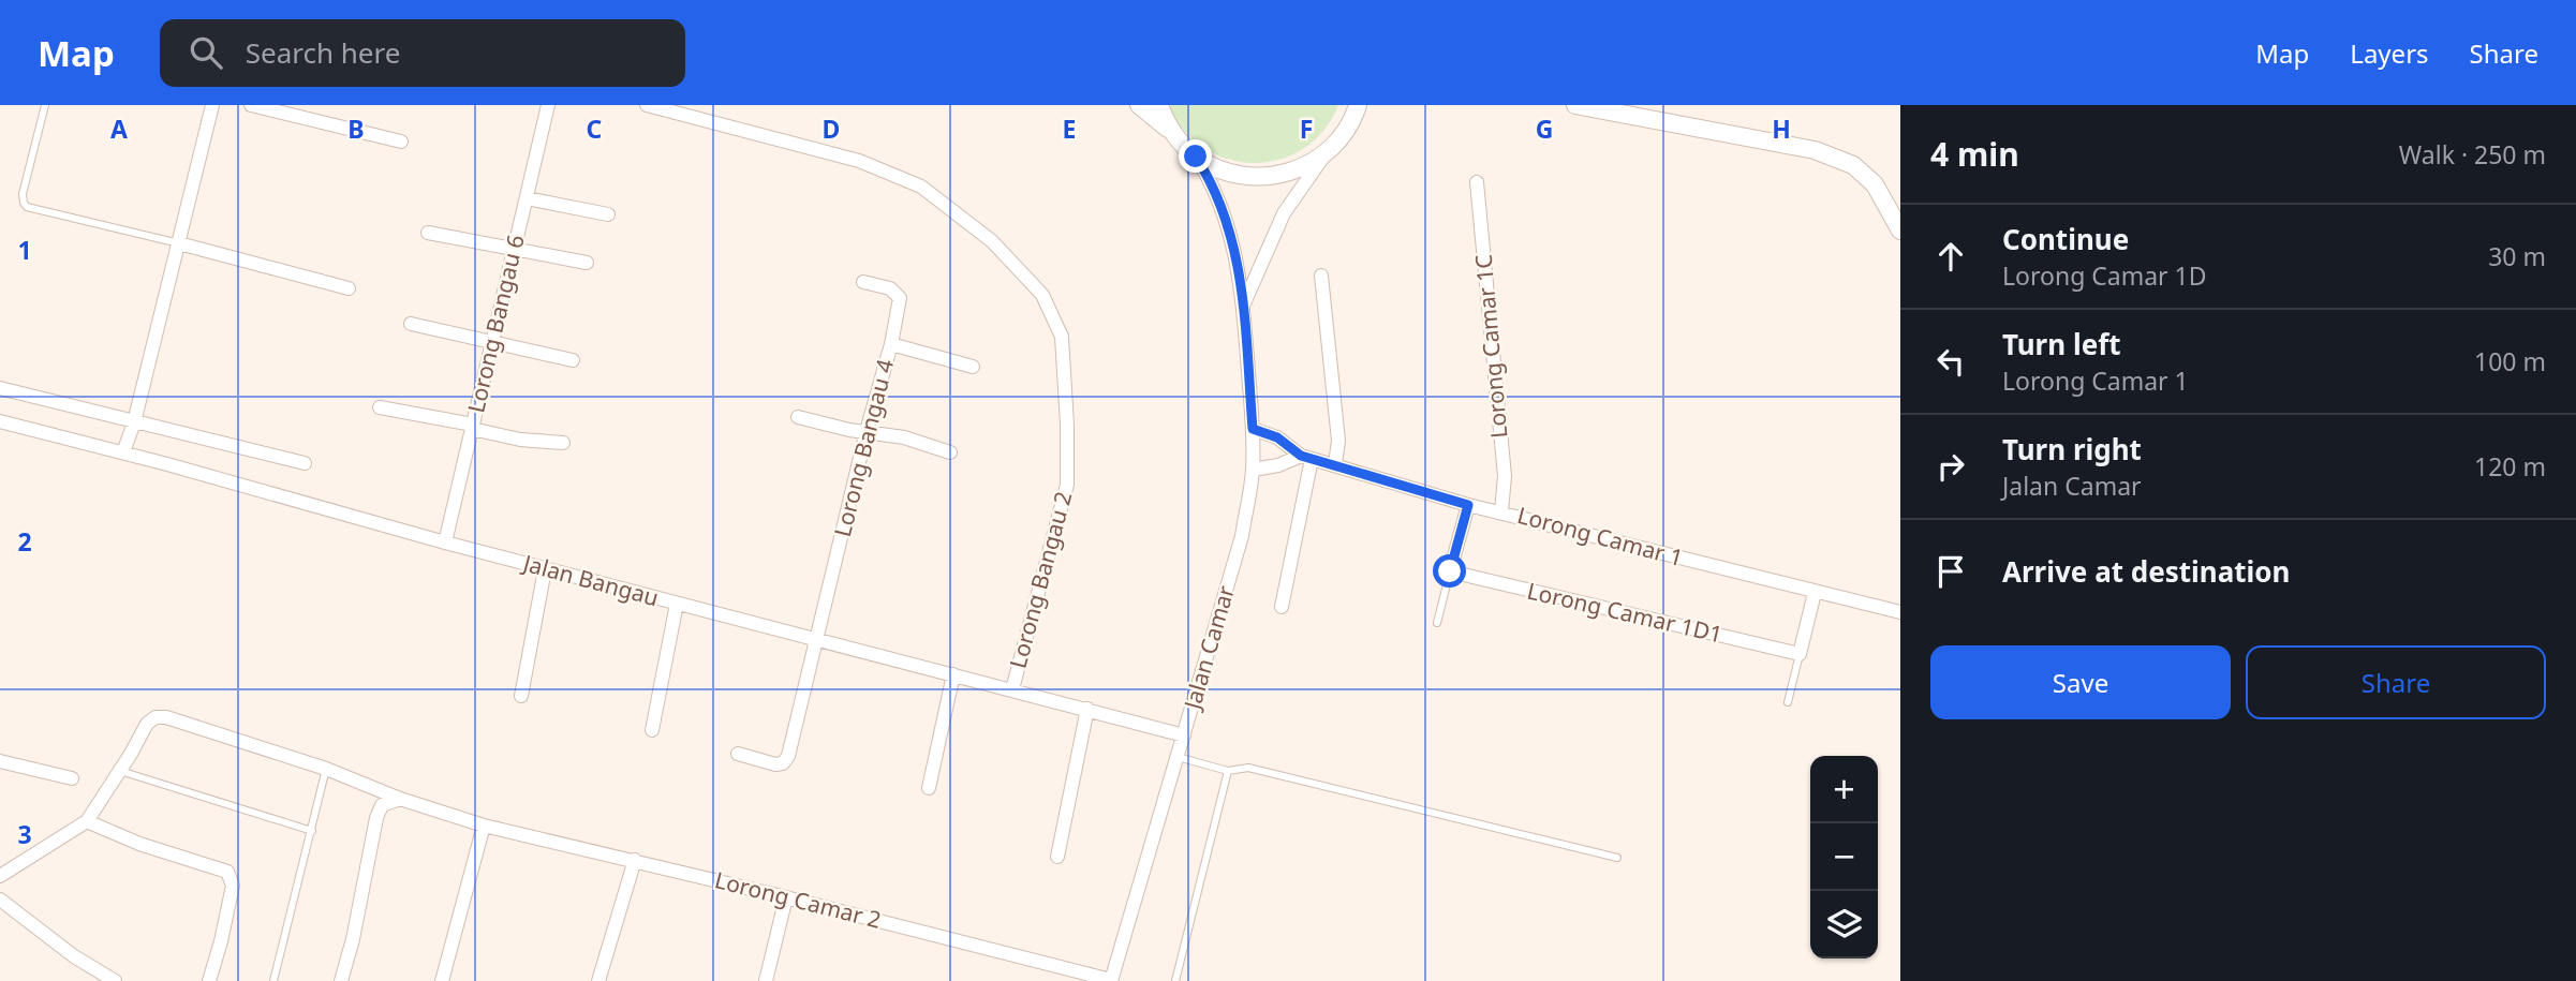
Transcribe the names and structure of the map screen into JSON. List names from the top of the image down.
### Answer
{
  "streets": {
    "street": [
      "Lorong Bangau 6",
      "Lorong Camar 1C",
      "Lorong Bangau 4",
      "Lorong Camar 1",
      "Lorong Bangau 2",
      "Jalan Bangau",
      "Lorong Camar 1D1",
      "Jalan Camar",
      "Lorong Camar 2"
    ]
  },
  "crossings": [
    ["Lorong Bangau 6", "Jalan Bangau"],
    ["Lorong Camar 1C", "Lorong Camar 1"],
    ["Lorong Bangau 4", "Jalan Bangau"],
    ["Lorong Camar 1", "Jalan Camar"],
    ["Lorong Bangau 2", "Jalan Bangau"],
    ["Jalan Bangau", "Jalan Camar"],
    ["Jalan Camar", "Lorong Camar 2"]
  ],
  "page": {
    "header": "Map",
    "search": "Search here",
    "nav": ["Map", "Layers", "Share"],
    "heading": ["4 min", "Walk · 250 m"],
    "list": [
      ["Continue", "Lorong Camar 1D", "30 m"],
      ["Turn left", "Lorong Camar 1", "100 m"],
      ["Turn right", "Jalan Camar", "120 m"],
      "Arrive at destination"
    ],
    "buttons": ["Save", "Share"],
    "map_buttons": ["+", "−"]
  },
  "grid": {
    "columns": [
      "A",
      "B",
      "C",
      "D",
      "E",
      "F",
      "G",
      "H"
    ],
    "rows": ["1", "2", "3"]
  }
}
